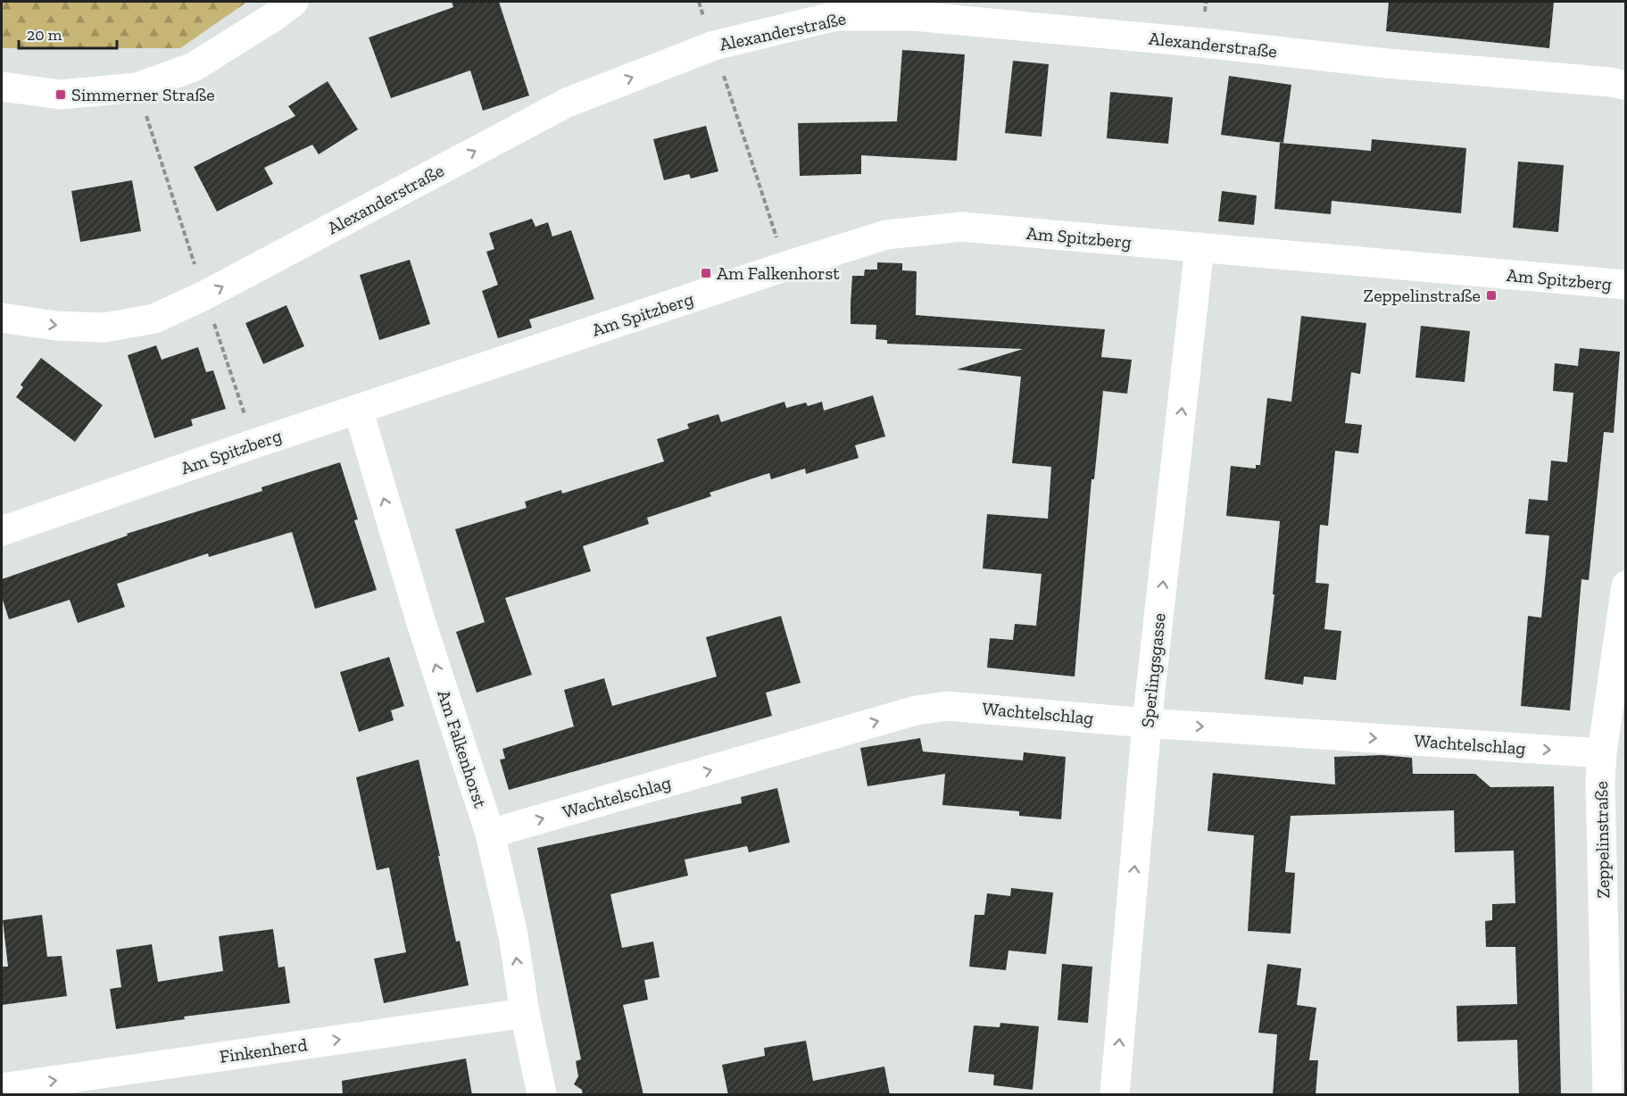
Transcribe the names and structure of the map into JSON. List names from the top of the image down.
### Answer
{
  "streets": {
    "street": [
      "Alexanderstraße",
      "Am Spitzberg",
      "Sperlingsgasse",
      "Wachtelschlag",
      "Am Falkenhorst",
      "Zeppelinstraße",
      "Finkenherd"
    ]
  },
  "crossings": [
    ["Am Spitzberg", "Sperlingsgasse"],
    ["Am Spitzberg", "Am Falkenhorst"],
    ["Sperlingsgasse", "Wachtelschlag"],
    ["Wachtelschlag", "Am Falkenhorst"],
    ["Wachtelschlag", "Zeppelinstraße"],
    ["Am Falkenhorst", "Finkenherd"]
  ],
  "one_way": [
    "Sperlingsgasse",
    "Wachtelschlag",
    "Am Falkenhorst",
    "Finkenherd"
  ],
  "places": {
    "transit": ["Simmerner Straße", "Am Falkenhorst", "Zeppelinstraße"]
  },
  "scale_bar": "20 m"
}
